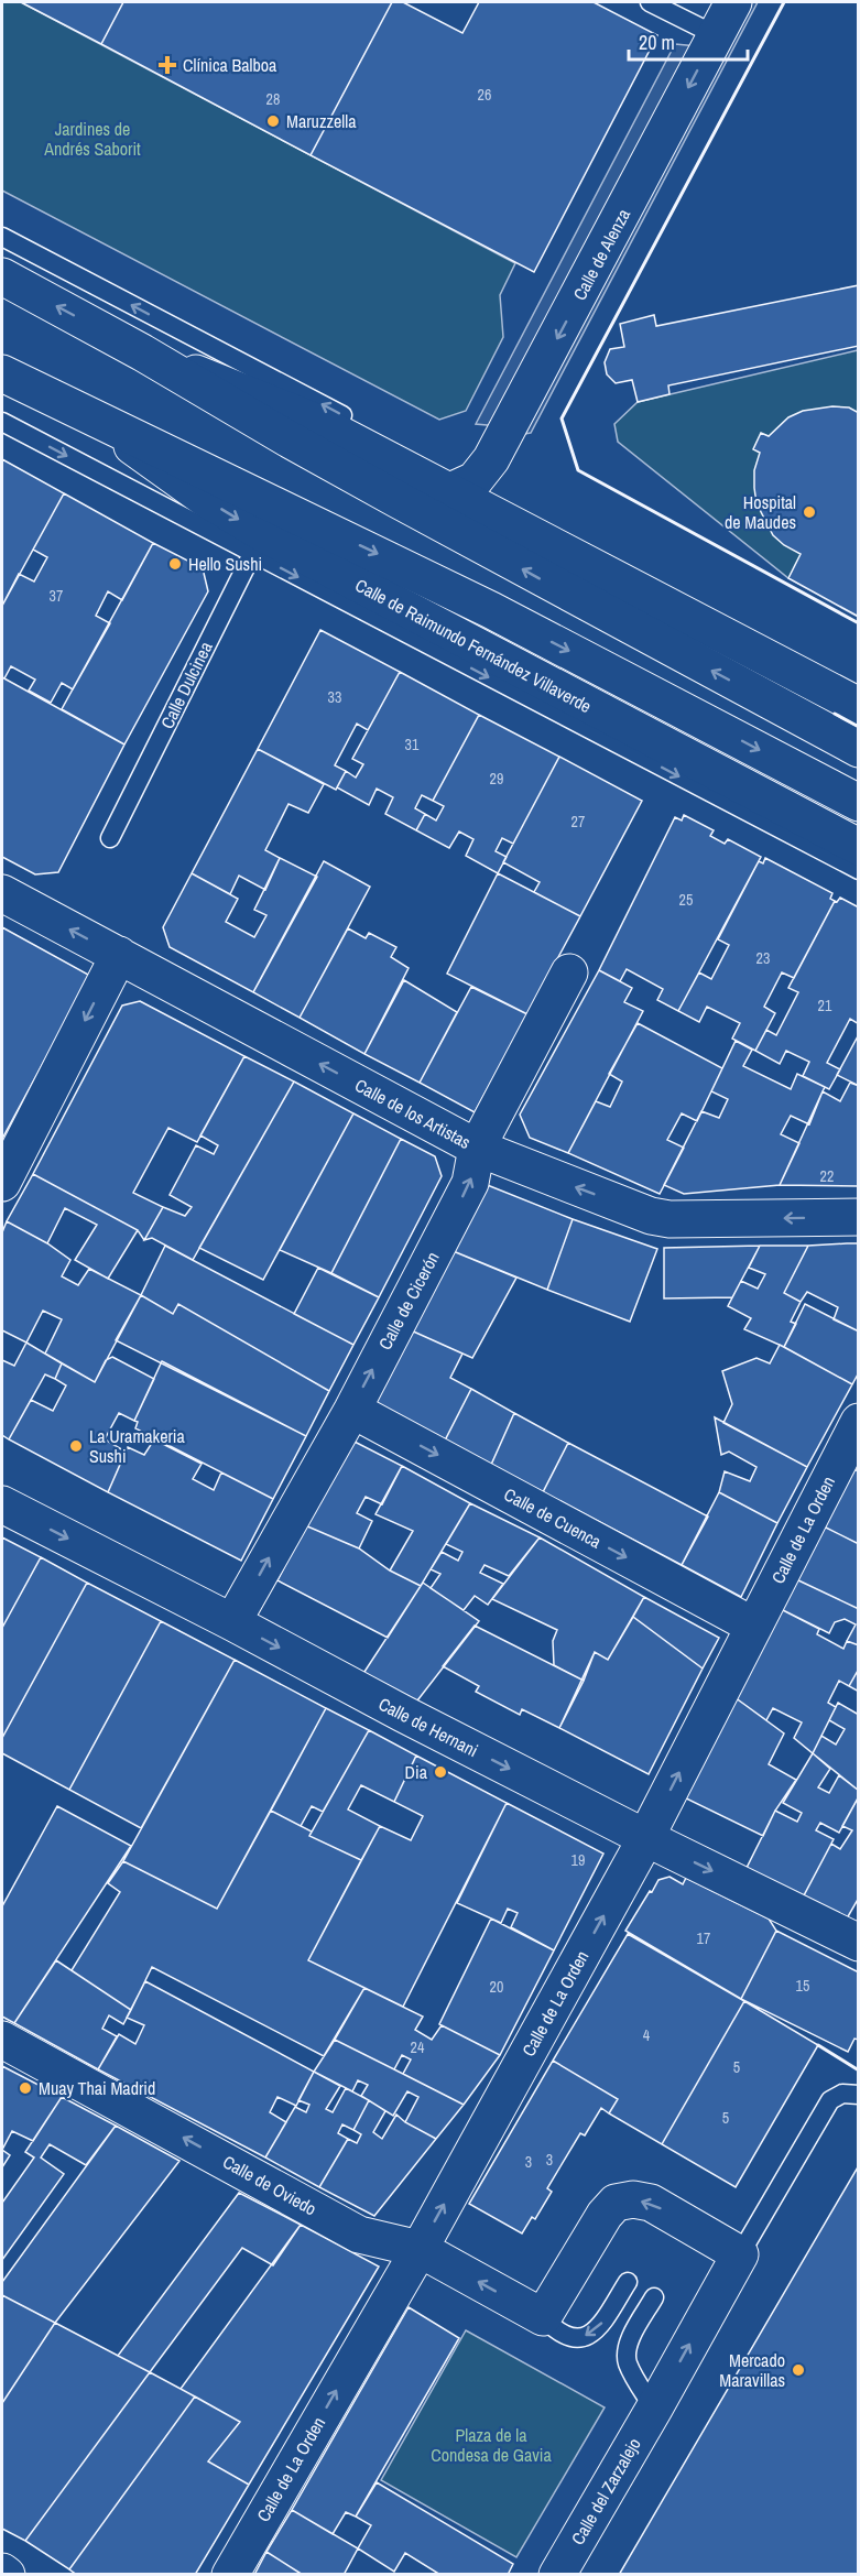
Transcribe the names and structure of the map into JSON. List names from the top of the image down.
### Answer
{
  "streets": {
    "street": [
      "Calle de Alenza",
      "Calle de Raimundo Fernández Villaverde",
      "Calle de los Artistas",
      "Calle de Cicerón",
      "Calle de Cuenca",
      "Calle de La Orden",
      "Calle de Hernani",
      "Calle de Oviedo",
      "Calle del Zarzalejo"
    ],
    "lane": ["Calle Dulcinea"]
  },
  "crossings": [
    ["Calle de Raimundo Fernández Villaverde", "Calle Dulcinea"],
    ["Calle de los Artistas", "Calle de Cicerón"],
    ["Calle de Cicerón", "Calle de Cuenca"],
    ["Calle de Cicerón", "Calle de Hernani"],
    ["Calle de Cuenca", "Calle de La Orden"],
    ["Calle de La Orden", "Calle de Hernani"],
    ["Calle de La Orden", "Calle de Oviedo"]
  ],
  "one_way": [
    "Calle de Alenza",
    "Calle de los Artistas",
    "Calle de Cicerón",
    "Calle de Cuenca",
    "Calle de La Orden",
    "Calle de Hernani",
    "Calle de Oviedo"
  ],
  "parks": ["Jardines de Andrés Saborit", "Plaza de la Condesa de Gavia"],
  "places": {
    "health": ["Clínica Balboa"],
    "other": [
      "Maruzzella",
      "Hospital de Maudes",
      "Hello Sushi",
      "La Uramakeria Sushi",
      "Dia",
      "Muay Thai Madrid",
      "Mercado Maravillas"
    ]
  },
  "house_numbers": [
    "26",
    "28",
    "37",
    "33",
    "31",
    "29",
    "27",
    "25",
    "23",
    "21",
    "22",
    "19",
    "17",
    "15",
    "20",
    "4",
    "24",
    "5",
    "5",
    "3",
    "3"
  ],
  "scale_bar": "20 m"
}
